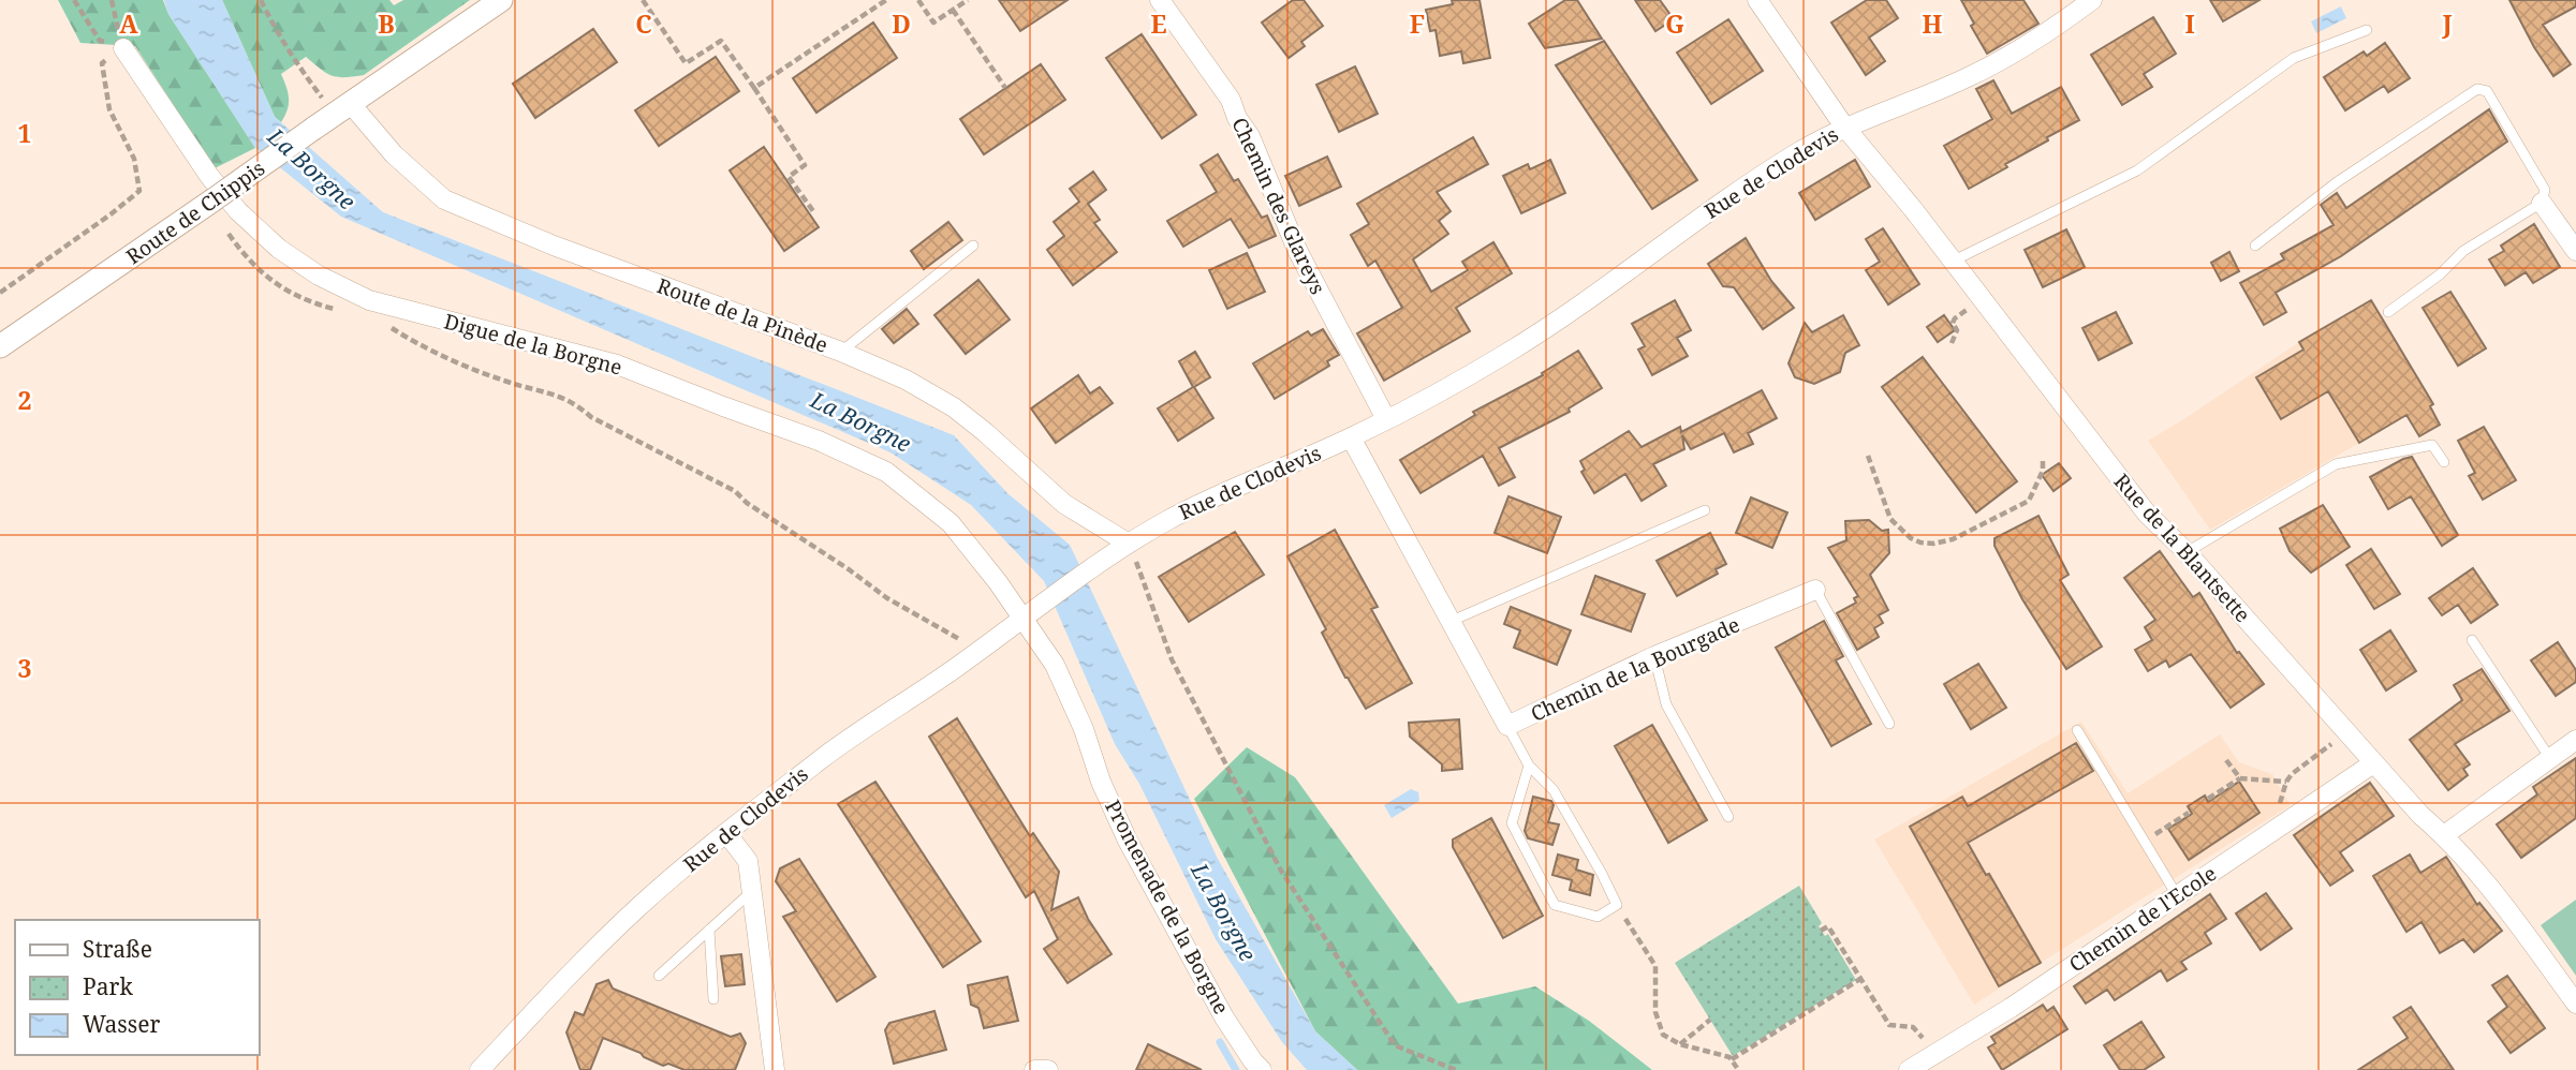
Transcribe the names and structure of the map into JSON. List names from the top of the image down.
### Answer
{
  "streets": {
    "street": [
      "Rue de Clodevis",
      "Chemin des Glareys",
      "Route de Chippis",
      "Route de la Pinède",
      "Digue de la Borgne",
      "Rue de la Blantsette",
      "Chemin de la Bourgade",
      "Promenade de la Borgne",
      "Chemin de l'Ecole"
    ]
  },
  "crossings": [
    ["Rue de Clodevis", "Chemin des Glareys"],
    ["Rue de Clodevis", "Route de la Pinède"],
    ["Rue de Clodevis", "Digue de la Borgne"],
    ["Rue de Clodevis", "Rue de la Blantsette"],
    ["Rue de Clodevis", "Chemin de la Bourgade"],
    ["Rue de Clodevis", "Promenade de la Borgne"],
    ["Route de Chippis", "Route de la Pinède"],
    ["Digue de la Borgne", "Promenade de la Borgne"],
    ["Rue de la Blantsette", "Chemin de l'Ecole"]
  ],
  "water": ["La Borgne"],
  "legend": ["Straße", "Park", "Wasser"],
  "grid": {
    "columns": [
      "A",
      "B",
      "C",
      "D",
      "E",
      "F",
      "G",
      "H",
      "I",
      "J"
    ],
    "rows": ["1", "2", "3"]
  }
}
